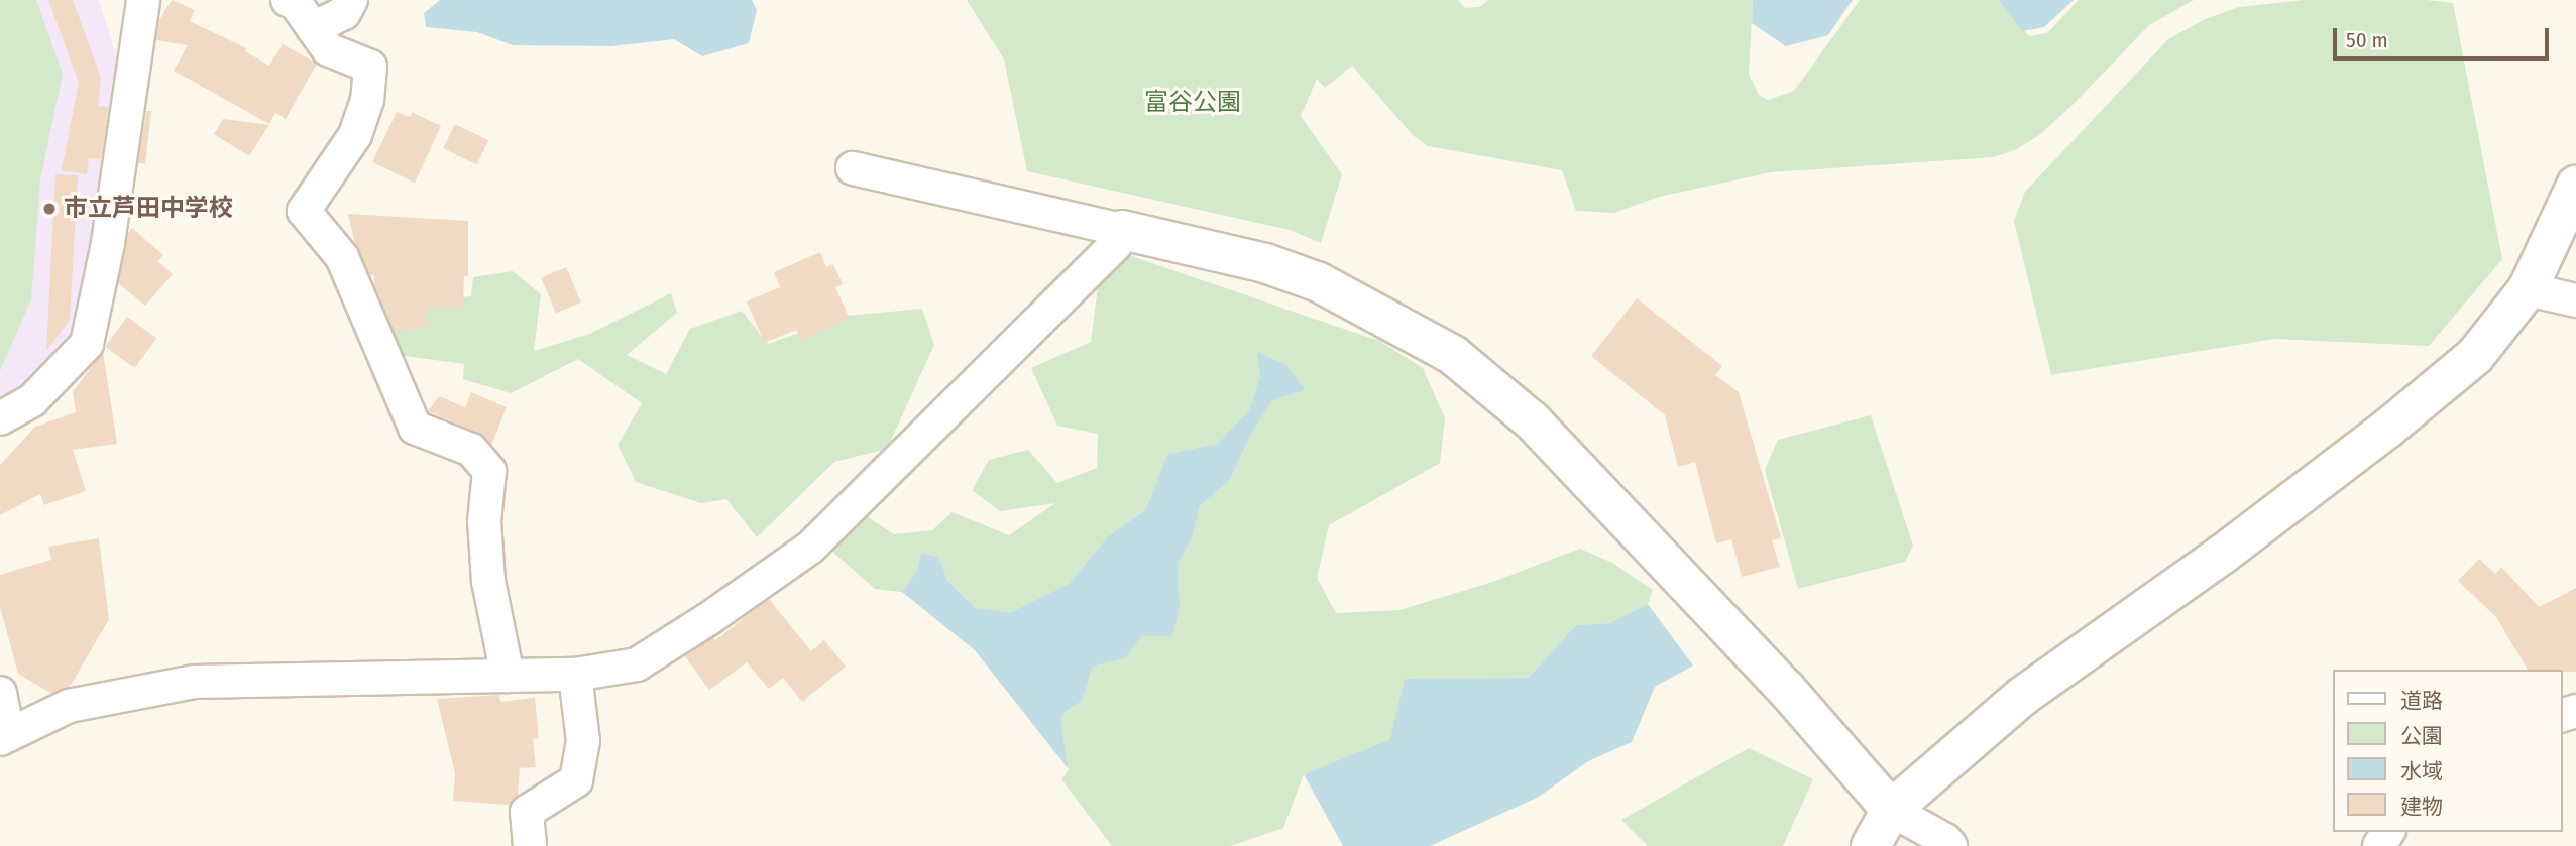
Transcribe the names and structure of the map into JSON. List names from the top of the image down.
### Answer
{
  "parks": ["富谷公園"],
  "places": ["市立芦田中学校"],
  "legend": [
    "道路",
    "公園",
    "水域",
    "建物"
  ],
  "scale_bar": "50 m"
}
